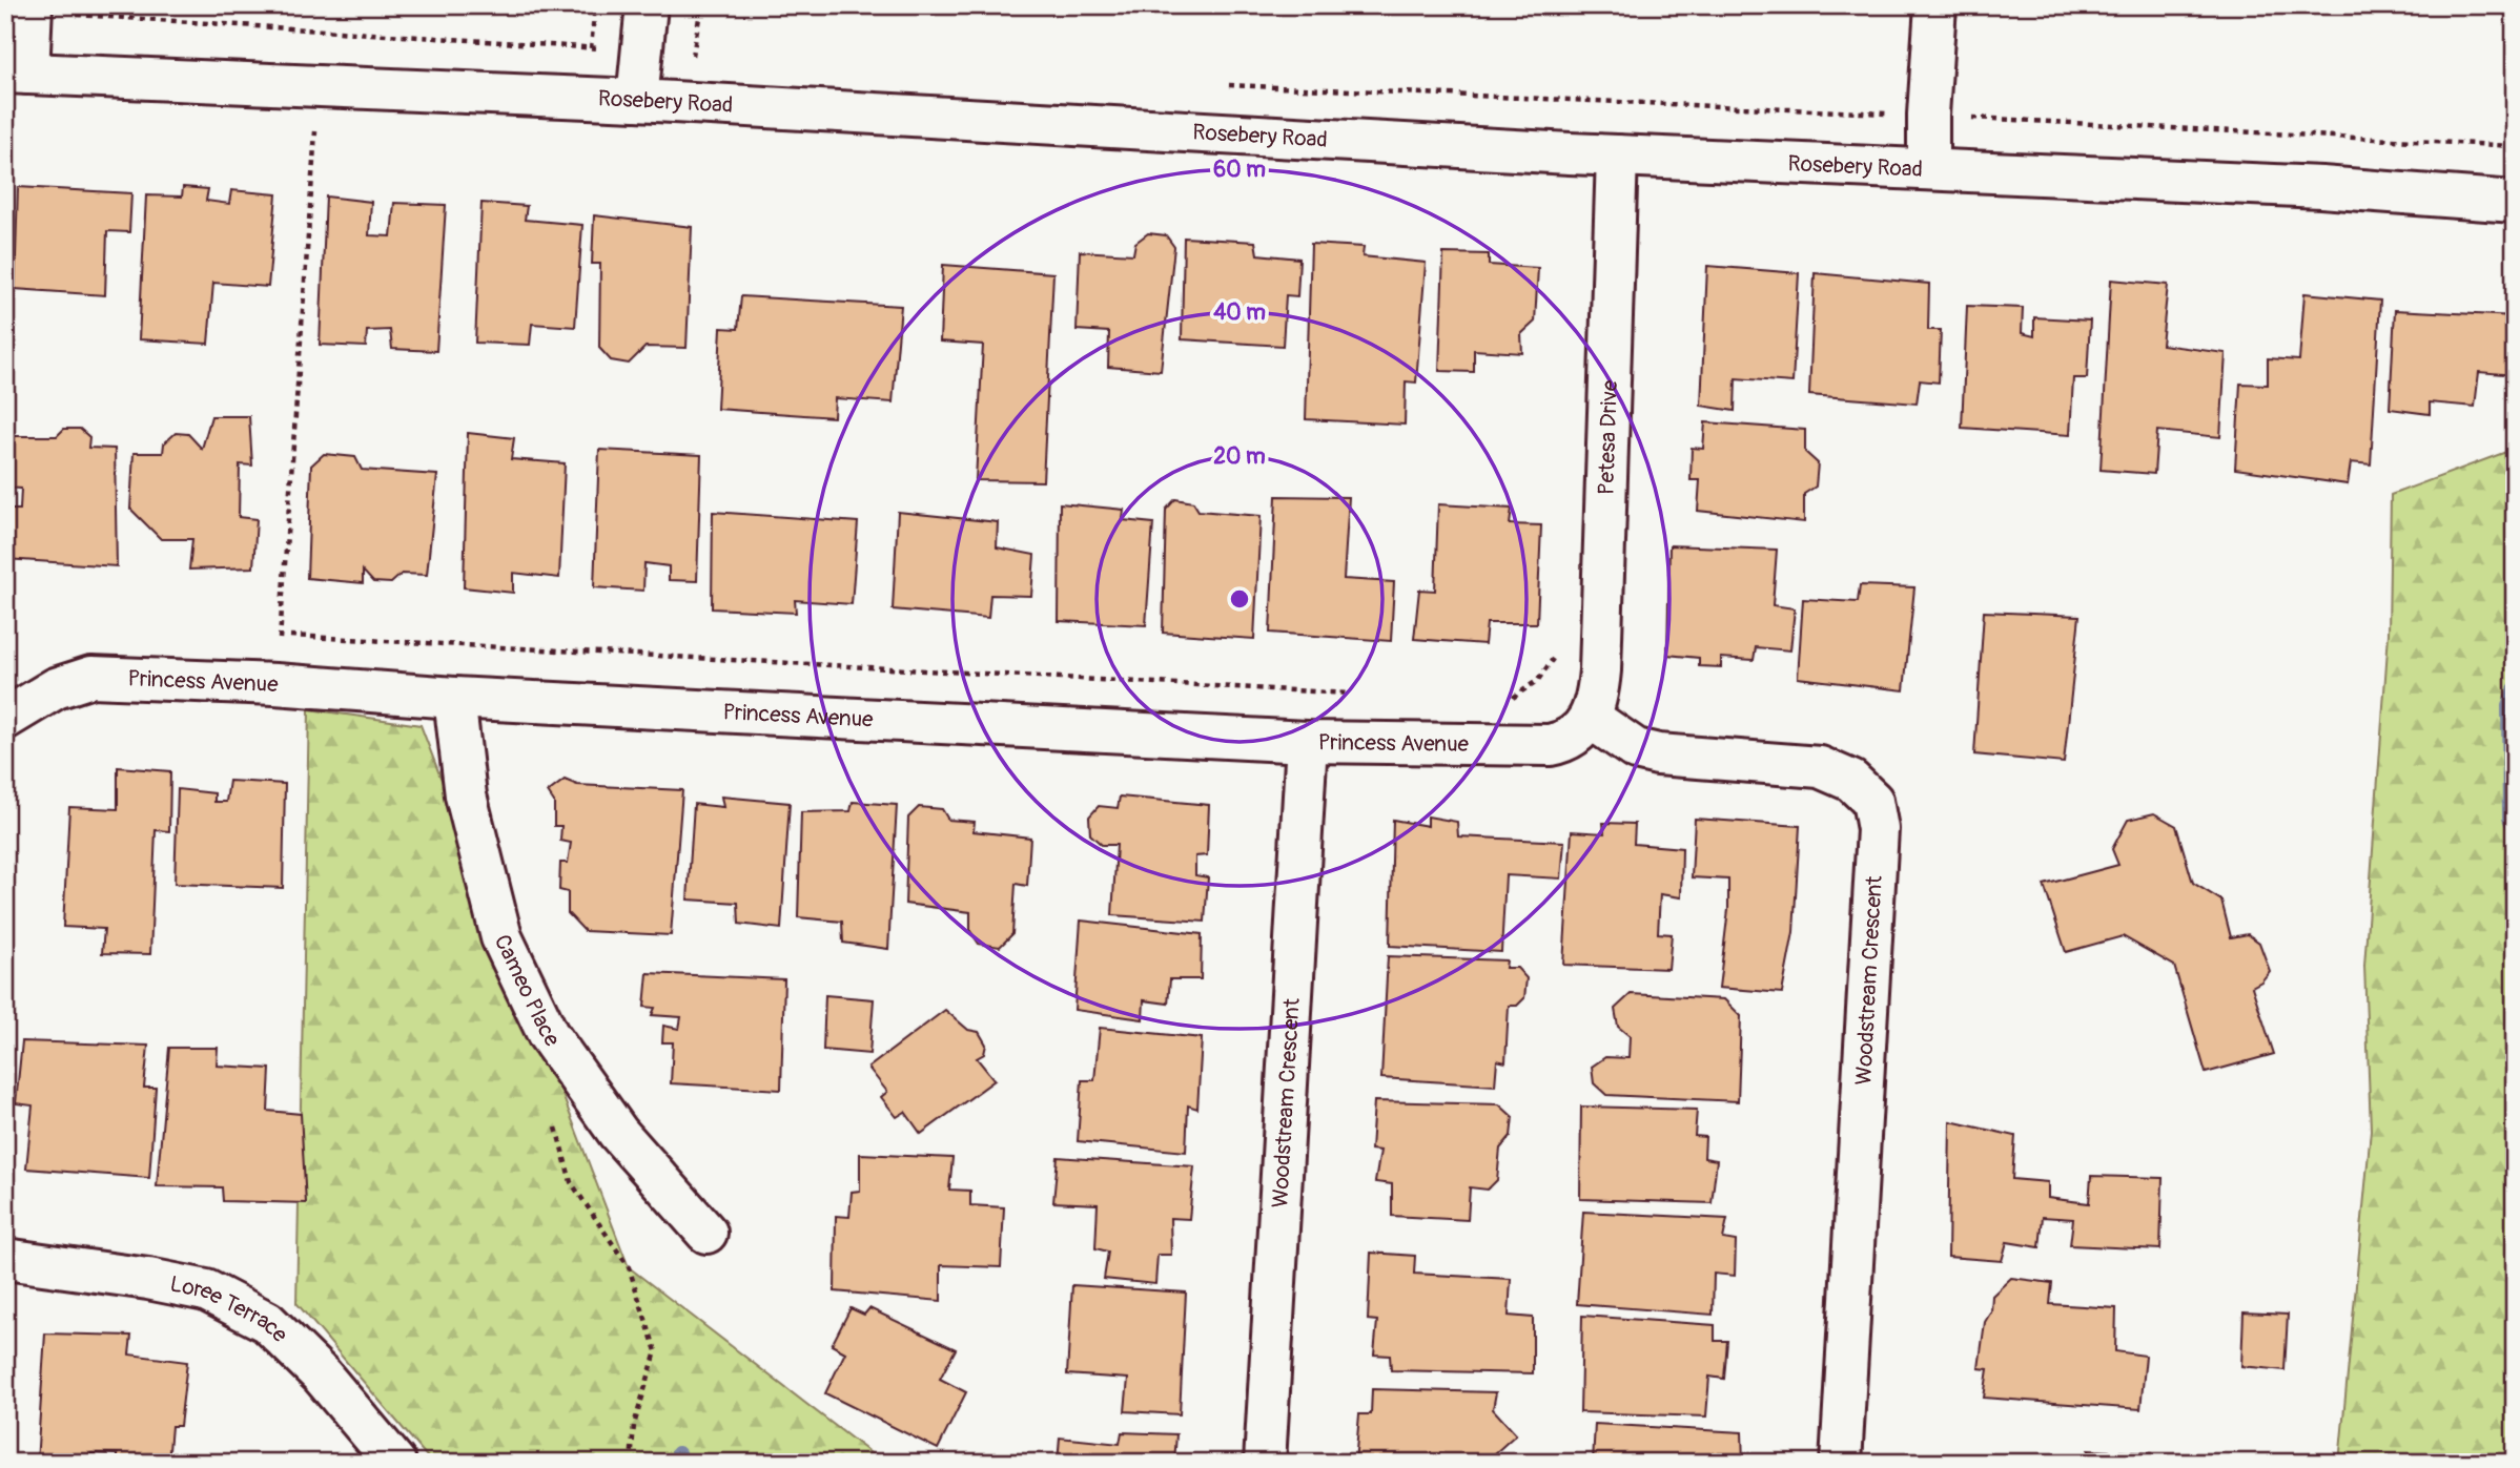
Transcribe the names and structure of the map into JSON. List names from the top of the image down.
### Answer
{
  "streets": {
    "street": [
      "Rosebery Road",
      "Petesa Drive",
      "Princess Avenue",
      "Woodstream Crescent",
      "Cameo Place",
      "Loree Terrace"
    ]
  },
  "crossings": [
    ["Rosebery Road", "Petesa Drive"],
    ["Petesa Drive", "Princess Avenue"],
    ["Petesa Drive", "Woodstream Crescent"],
    ["Princess Avenue", "Woodstream Crescent"],
    ["Princess Avenue", "Cameo Place"]
  ],
  "rings": ["60 m", "40 m", "20 m"]
}
